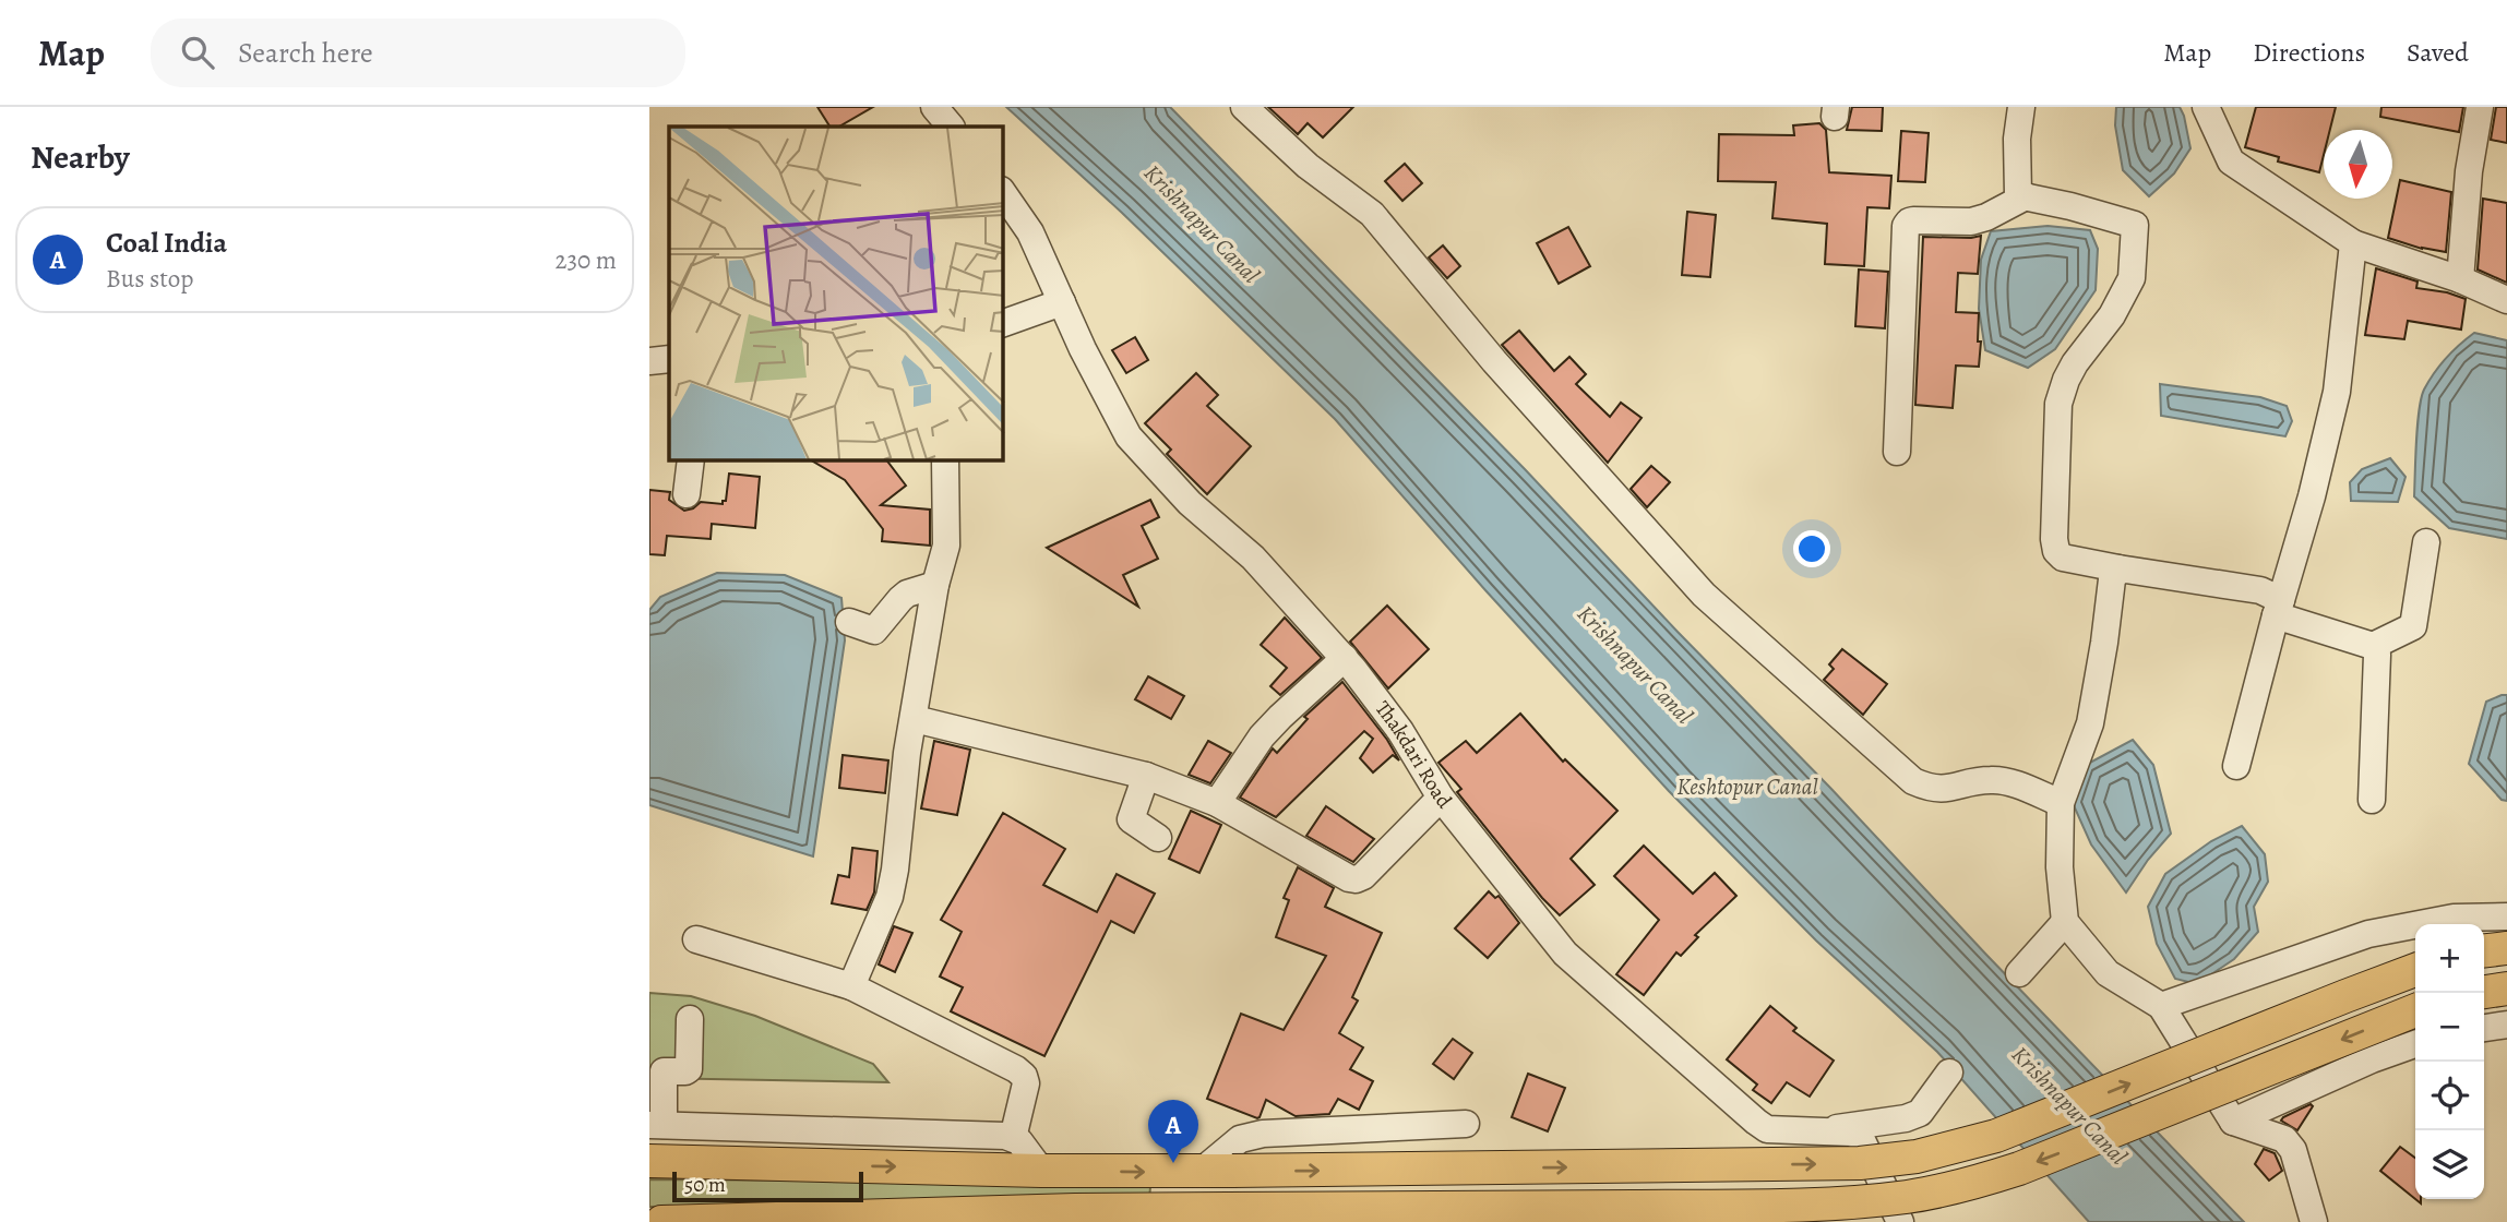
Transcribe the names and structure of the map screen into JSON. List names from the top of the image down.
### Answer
{
  "streets": {
    "street": ["Thakdari Road"]
  },
  "water": ["Krishnapur Canal", "Keshtopur Canal"],
  "scale_bar": "50 m",
  "north": "bottom",
  "page": {
    "header": "Map",
    "search": "Search here",
    "nav": ["Map", "Directions", "Saved"],
    "heading": "Nearby",
    "list": [
      {
        "mark": "A",
        "name": "Coal India",
        "note": "Bus stop",
        "value": "230 m"
      }
    ],
    "map_buttons": ["+", "−"],
    "pins": "A",
    "scale": "50 m"
  }
}
